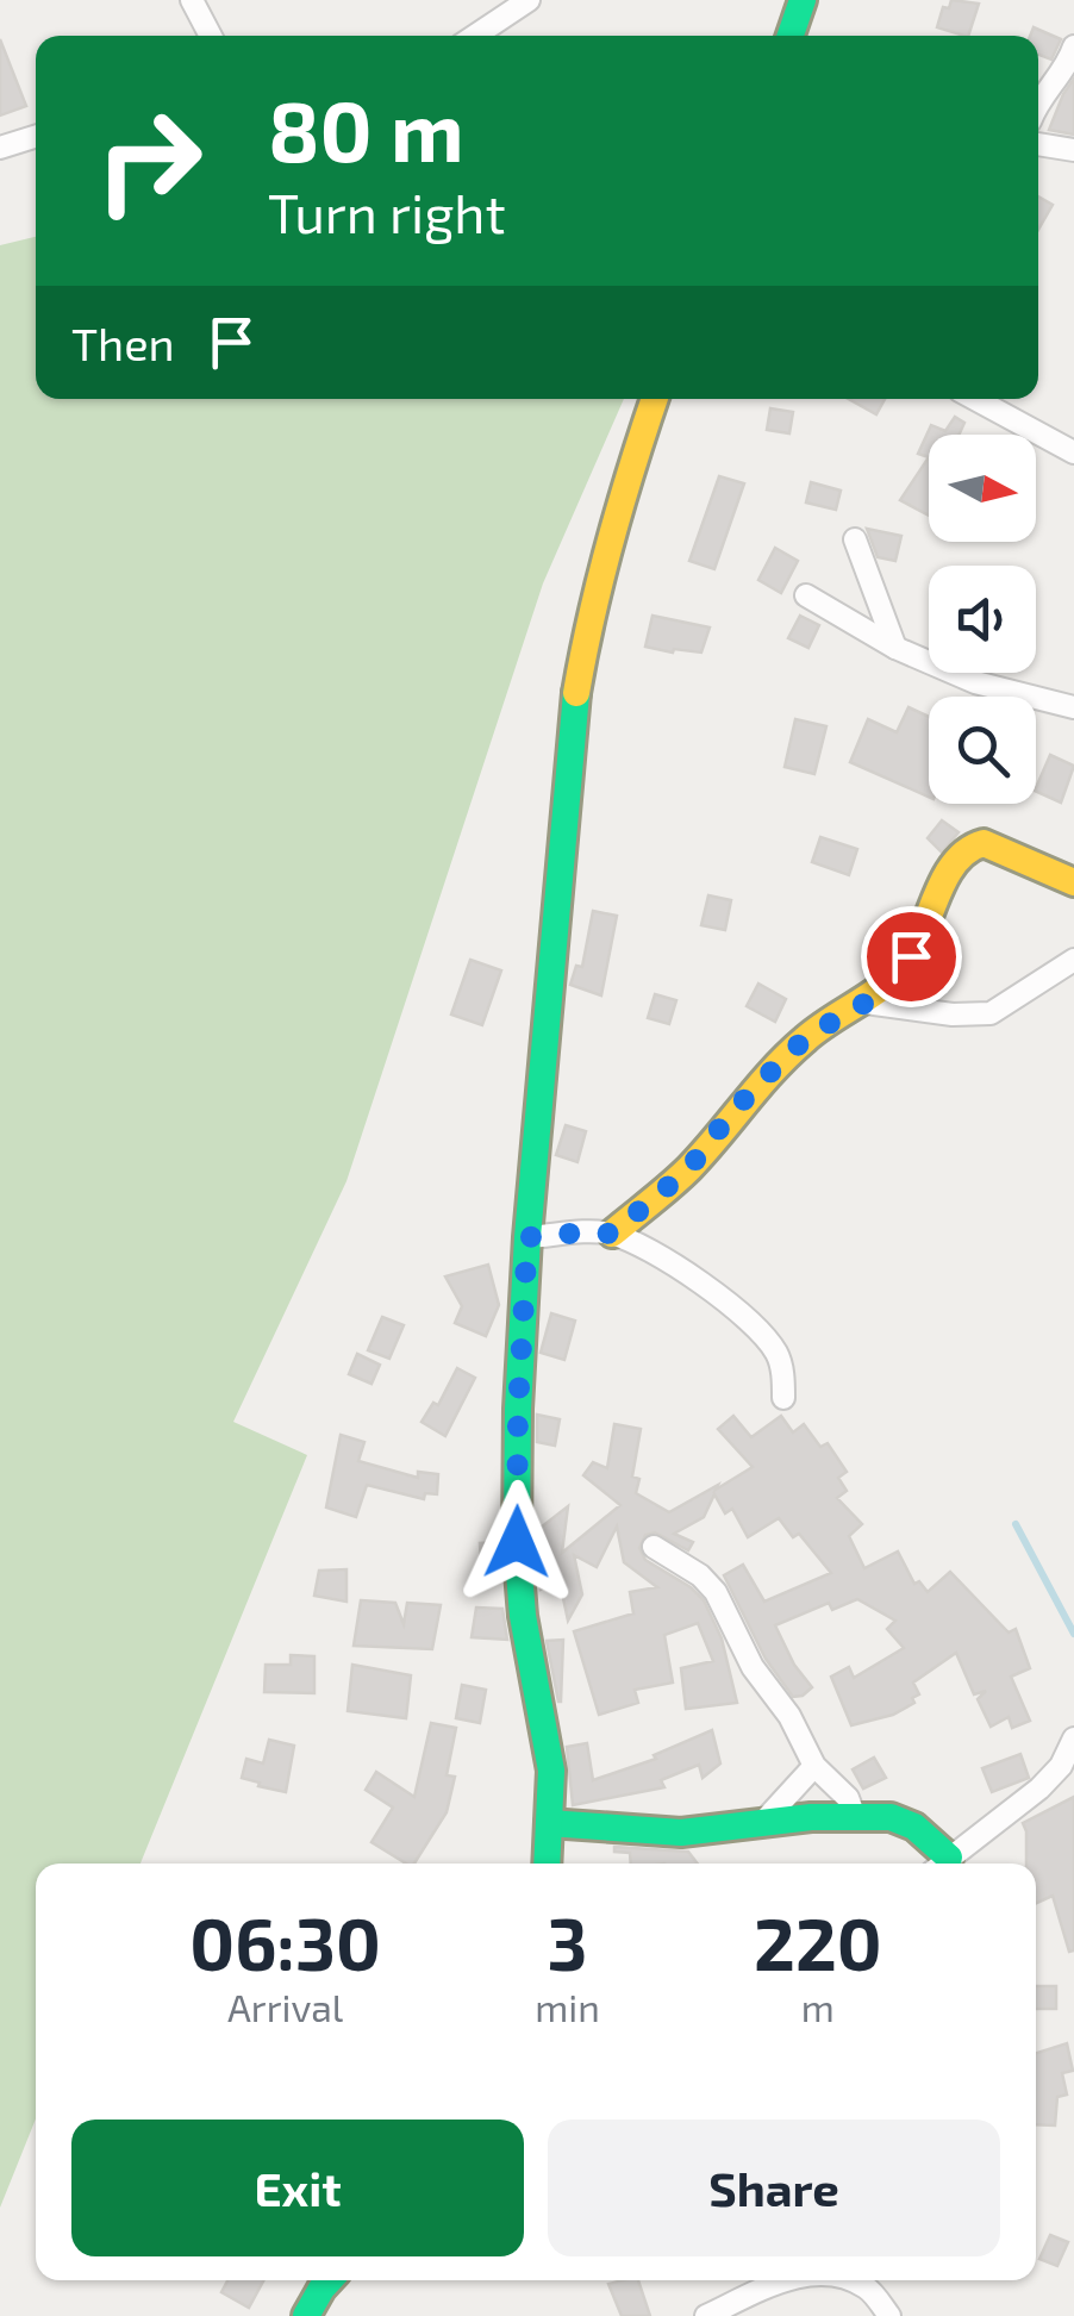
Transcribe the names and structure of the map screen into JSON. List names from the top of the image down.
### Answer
{
  "north": "right",
  "page": {
    "turn": ["80 m", "Turn right"],
    "then": "Then",
    "eta": [
      "06:30",
      "Arrival",
      "3",
      "min",
      "220",
      "m"
    ],
    "buttons": ["Exit", "Share"]
  }
}
